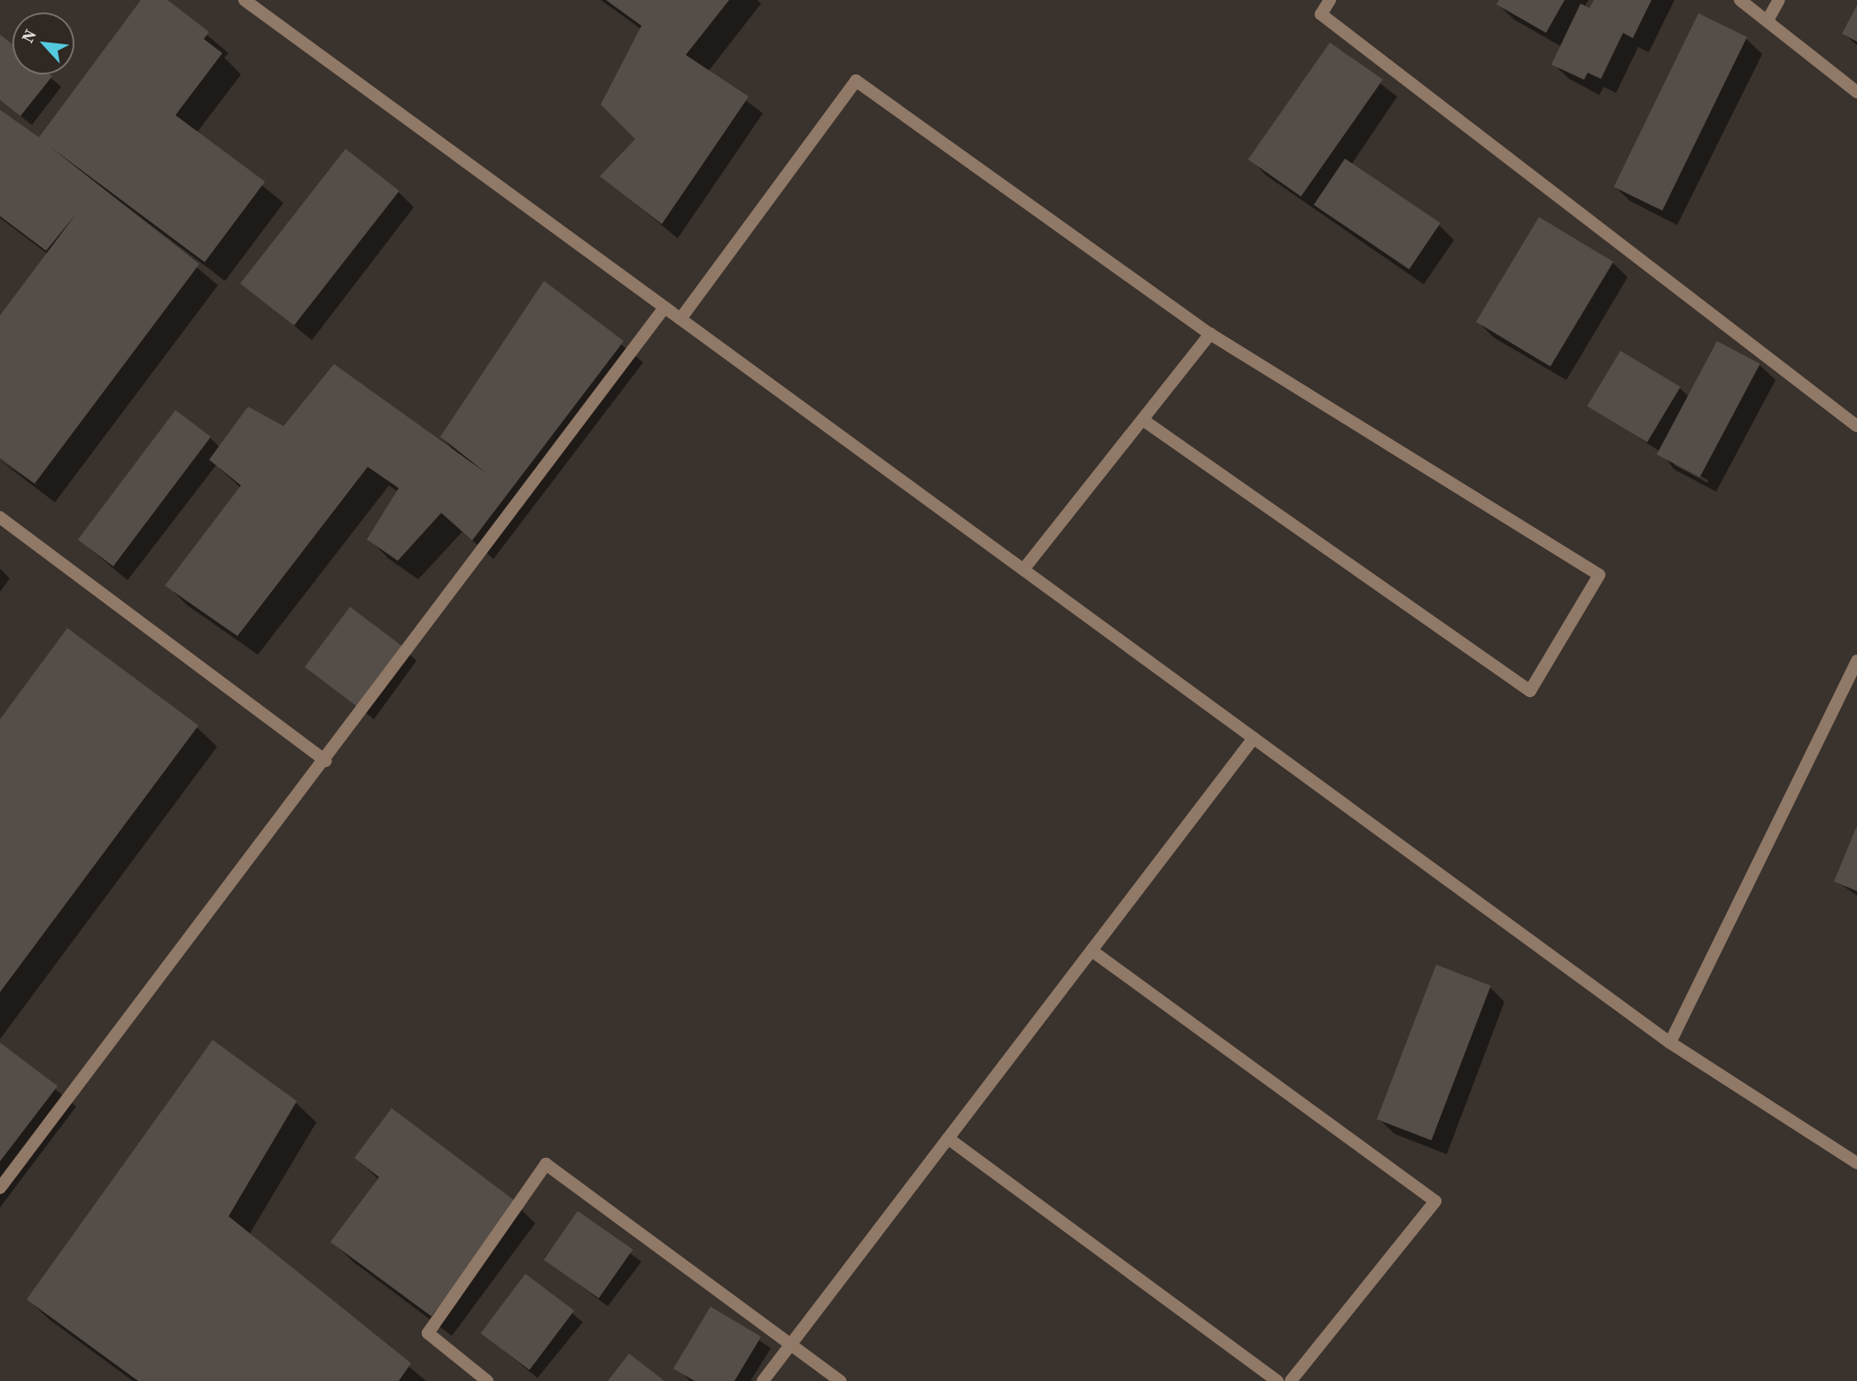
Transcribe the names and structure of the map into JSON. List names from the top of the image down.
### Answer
{
  "north": "top left"
}
